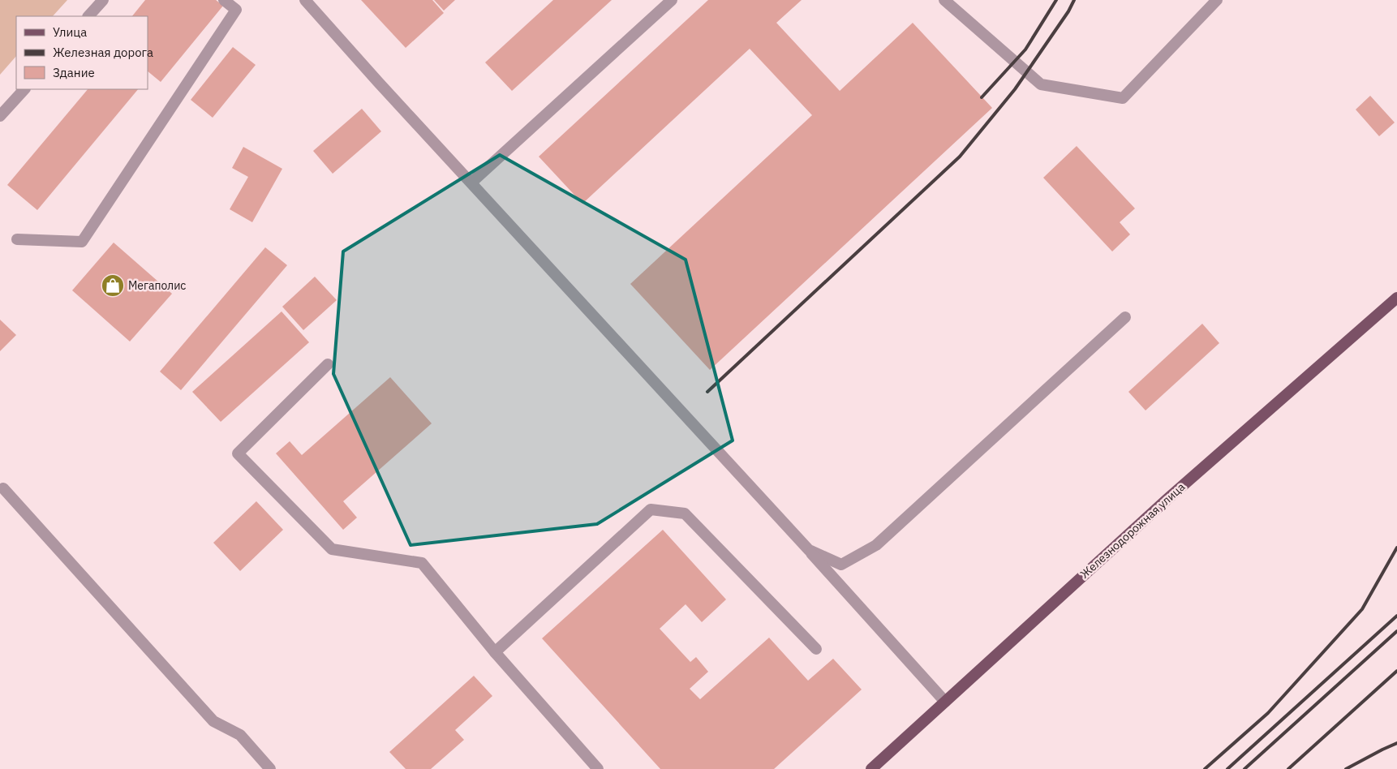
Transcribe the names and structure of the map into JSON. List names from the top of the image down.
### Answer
{
  "streets": {
    "main road": ["Железнодорожная улица"]
  },
  "places": {
    "shop": ["Мегаполис"]
  },
  "legend": ["Улица", "Железная дорога", "Здание"]
}
